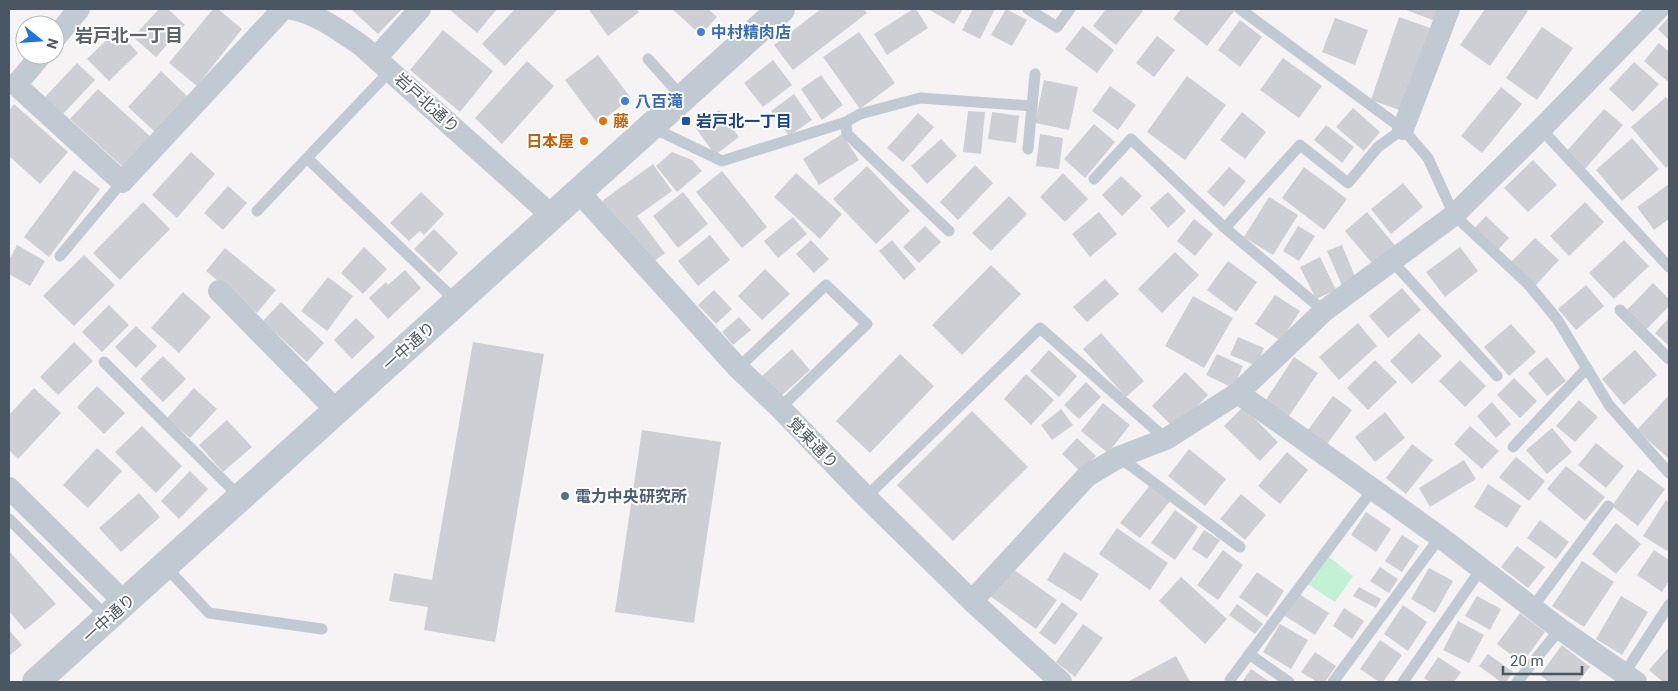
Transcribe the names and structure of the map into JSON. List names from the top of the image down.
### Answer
{
  "streets": {
    "street": ["岩戸北通り", "一中通り", "覚東通り"]
  },
  "crossings": [
    ["岩戸北通り", "一中通り"],
    ["一中通り", "覚東通り"]
  ],
  "districts": ["岩戸北一丁目"],
  "places": {
    "other": [
      "中村精肉店",
      "八百滝",
      "藤",
      "日本屋",
      "電力中央研究所"
    ],
    "transit": ["岩戸北一丁目"]
  },
  "scale_bar": "20 m",
  "north": "right"
}
